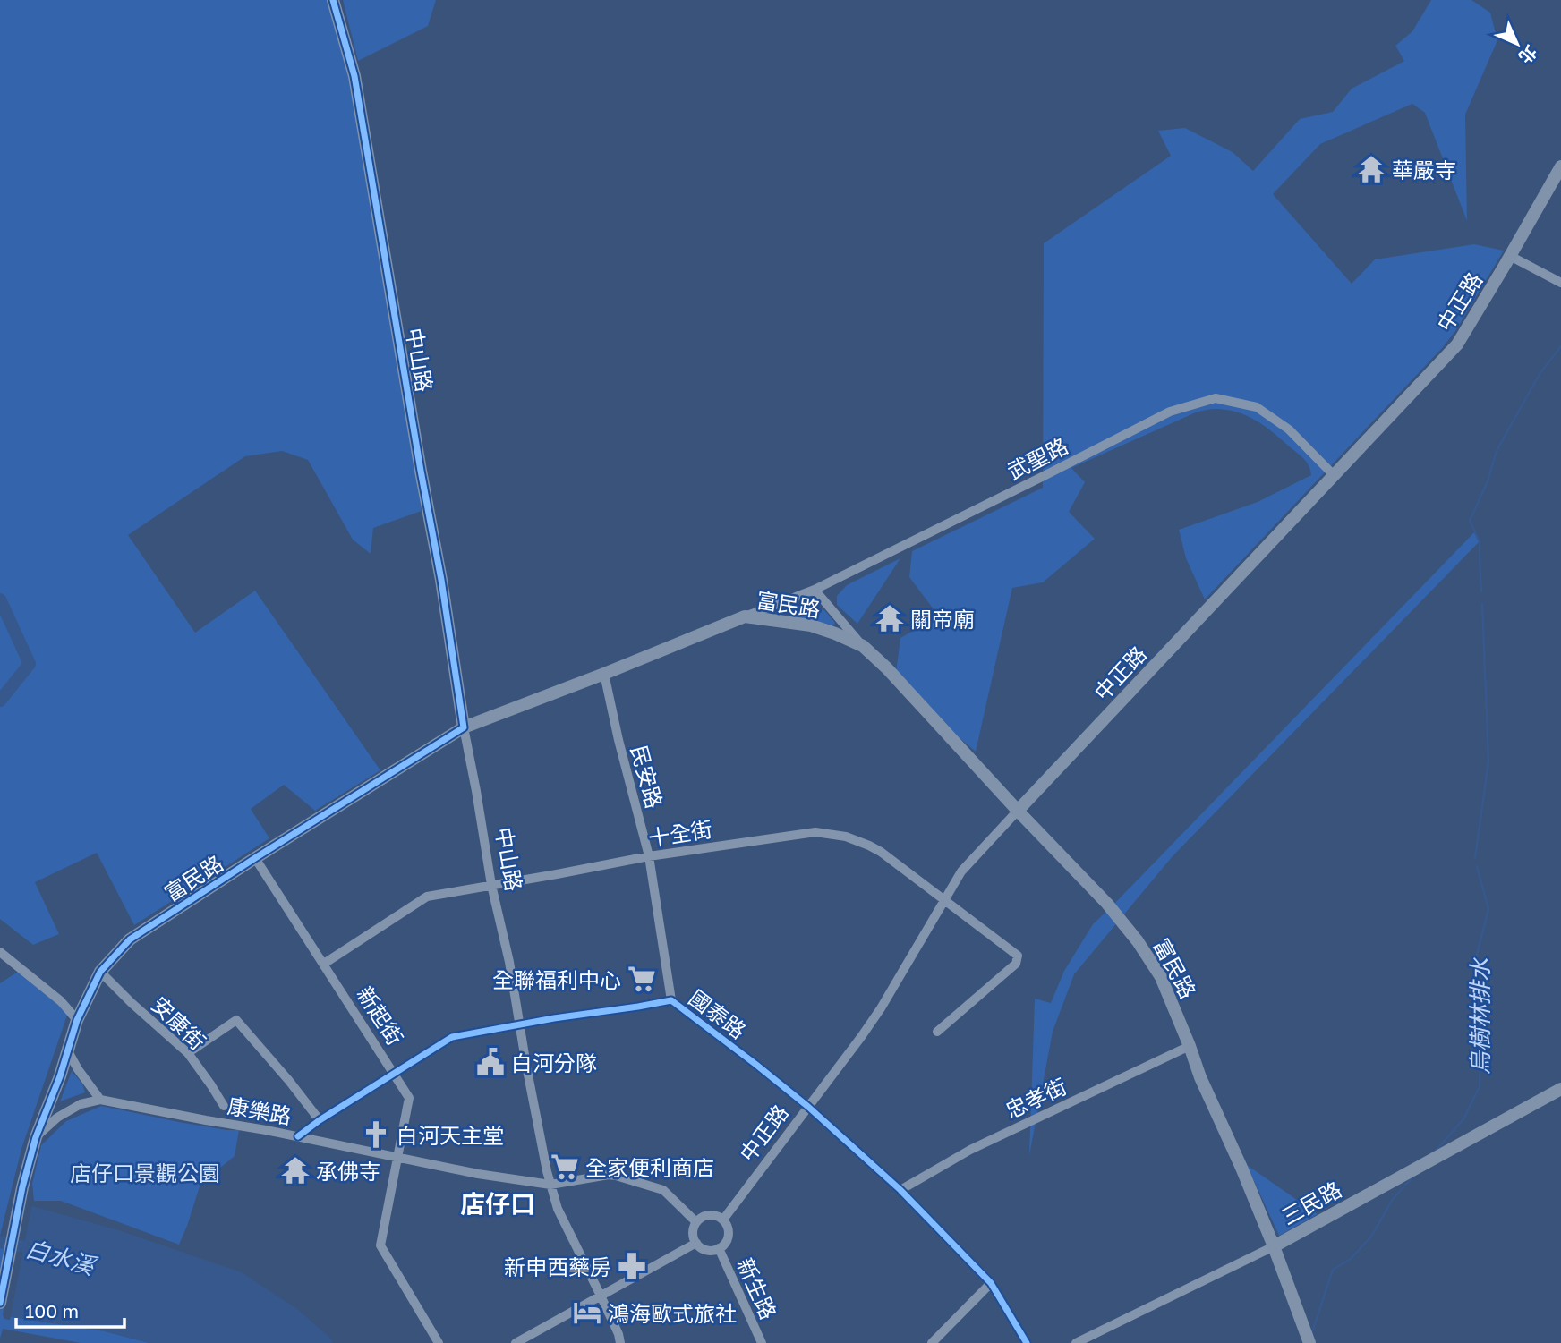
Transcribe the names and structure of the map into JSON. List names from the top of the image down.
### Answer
{
  "streets": {
    "main road": [
      "中正路",
      "中山路",
      "富民路",
      "三民路"
    ],
    "street": [
      "武聖路",
      "民安路",
      "十全街",
      "國泰路",
      "新起街",
      "安康街",
      "忠孝街",
      "康樂路",
      "新生路"
    ]
  },
  "crossings": [
    ["中正路", "武聖路"],
    ["中正路", "富民路"],
    ["中正路", "十全街"],
    ["中正路", "國泰路"],
    ["中正路", "康樂路"],
    ["中正路", "新生路"],
    ["中山路", "富民路"],
    ["中山路", "十全街"],
    ["中山路", "國泰路"],
    ["中山路", "康樂路"],
    ["武聖路", "富民路"],
    ["富民路", "民安路"],
    ["富民路", "新起街"],
    ["富民路", "安康街"],
    ["富民路", "忠孝街"],
    ["富民路", "康樂路"],
    ["富民路", "三民路"],
    ["民安路", "十全街"],
    ["民安路", "國泰路"],
    ["十全街", "新起街"],
    ["國泰路", "新起街"],
    ["國泰路", "忠孝街"],
    ["國泰路", "康樂路"],
    ["新起街", "康樂路"],
    ["康樂路", "新生路"]
  ],
  "districts": ["店仔口"],
  "water": ["烏樹林排水", "白水溪"],
  "parks": ["店仔口景觀公園"],
  "places": {
    "temple": ["華嚴寺", "關帝廟", "承佛寺"],
    "supermarket": ["全聯福利中心", "全家便利商店"],
    "public building": ["白河分隊"],
    "church": ["白河天主堂"],
    "pharmacy": ["新申西藥房"],
    "hotel": ["鴻海歐式旅社"]
  },
  "scale_bar": "100 m",
  "north": "bottom right"
}
